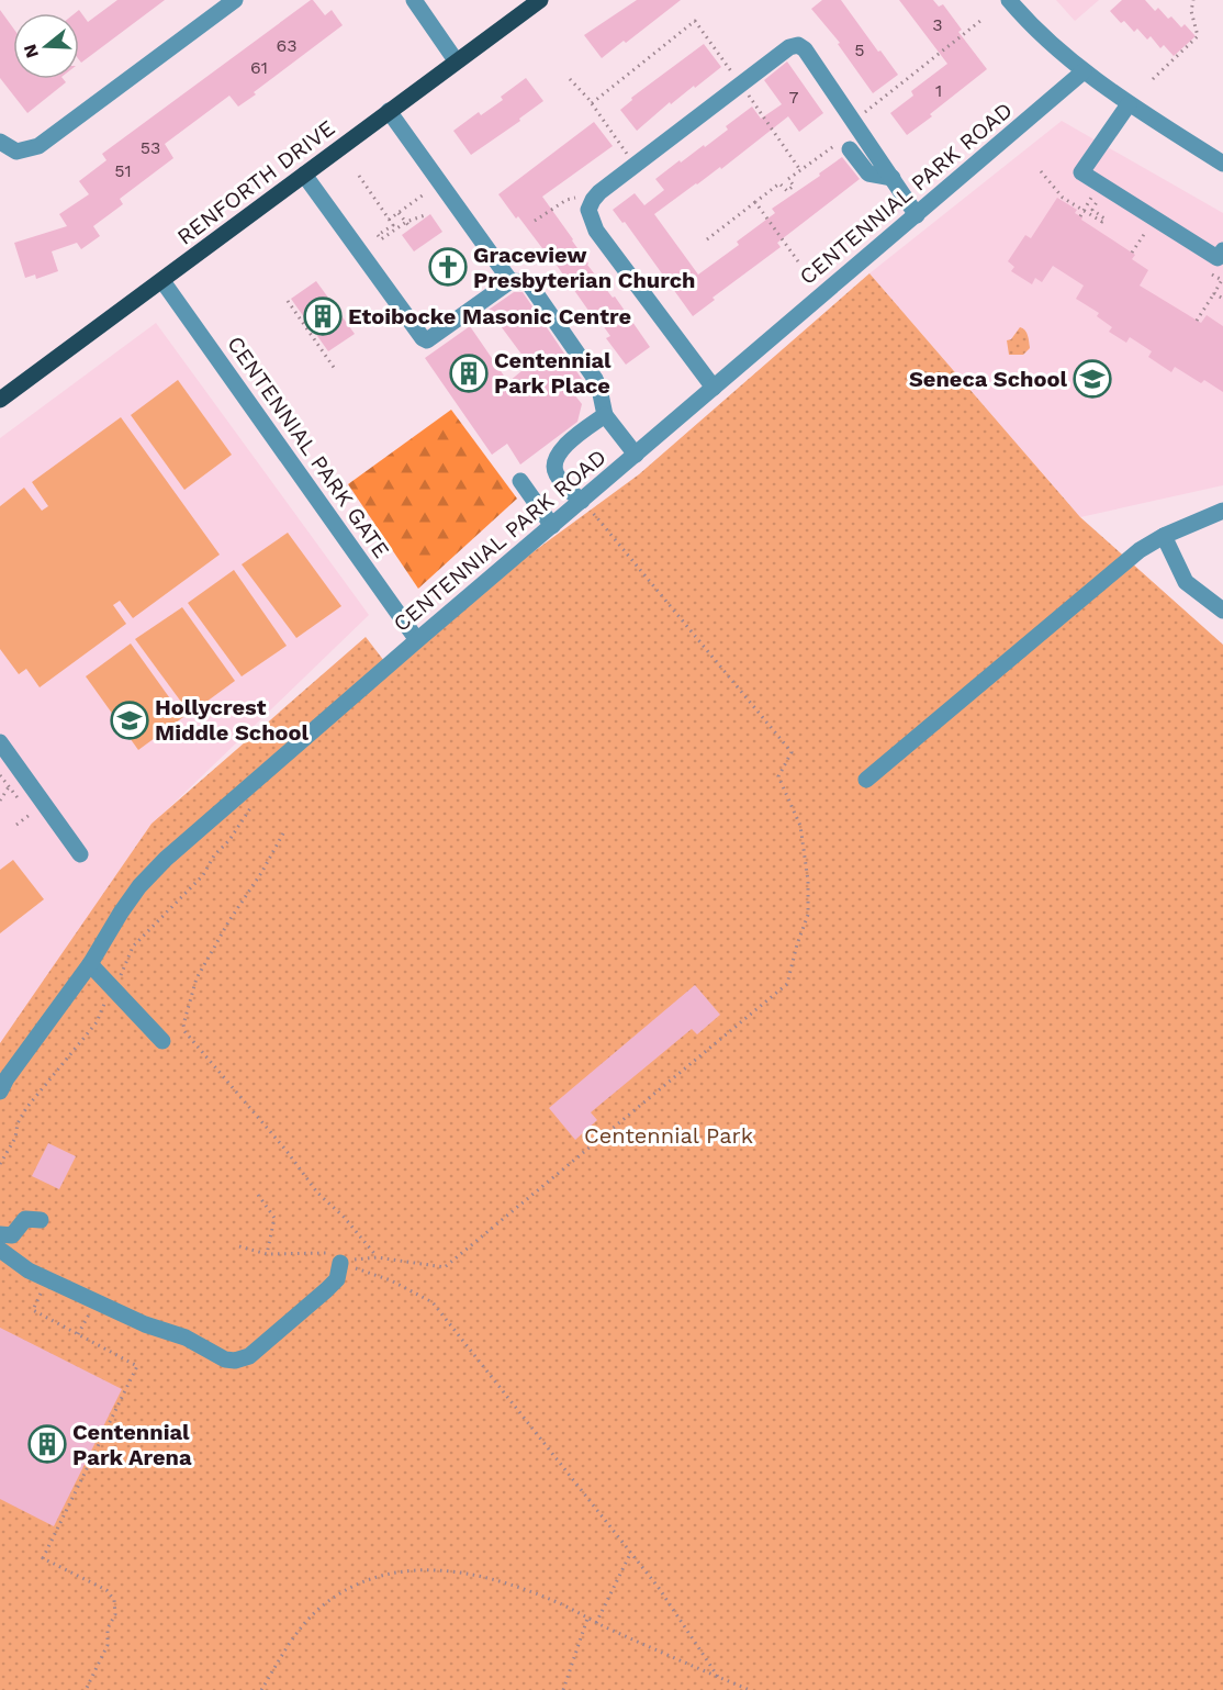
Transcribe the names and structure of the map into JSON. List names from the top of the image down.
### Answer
{
  "streets": {
    "main road": ["RENFORTH DRIVE"],
    "street": ["CENTENNIAL PARK ROAD", "CENTENNIAL PARK GATE"]
  },
  "crossings": [
    ["RENFORTH DRIVE", "CENTENNIAL PARK GATE"],
    ["CENTENNIAL PARK ROAD", "CENTENNIAL PARK GATE"]
  ],
  "parks": ["Centennial Park"],
  "places": {
    "church": ["Graceview Presbyterian Church"],
    "building": ["Etoibocke Masonic Centre", "Centennial Park Place", "Centennial Park Arena"],
    "school or university": ["Seneca School", "Hollycrest Middle School"]
  },
  "house_numbers": [
    "3",
    "63",
    "5",
    "61",
    "1",
    "7",
    "53",
    "51"
  ],
  "north": "left"
}
